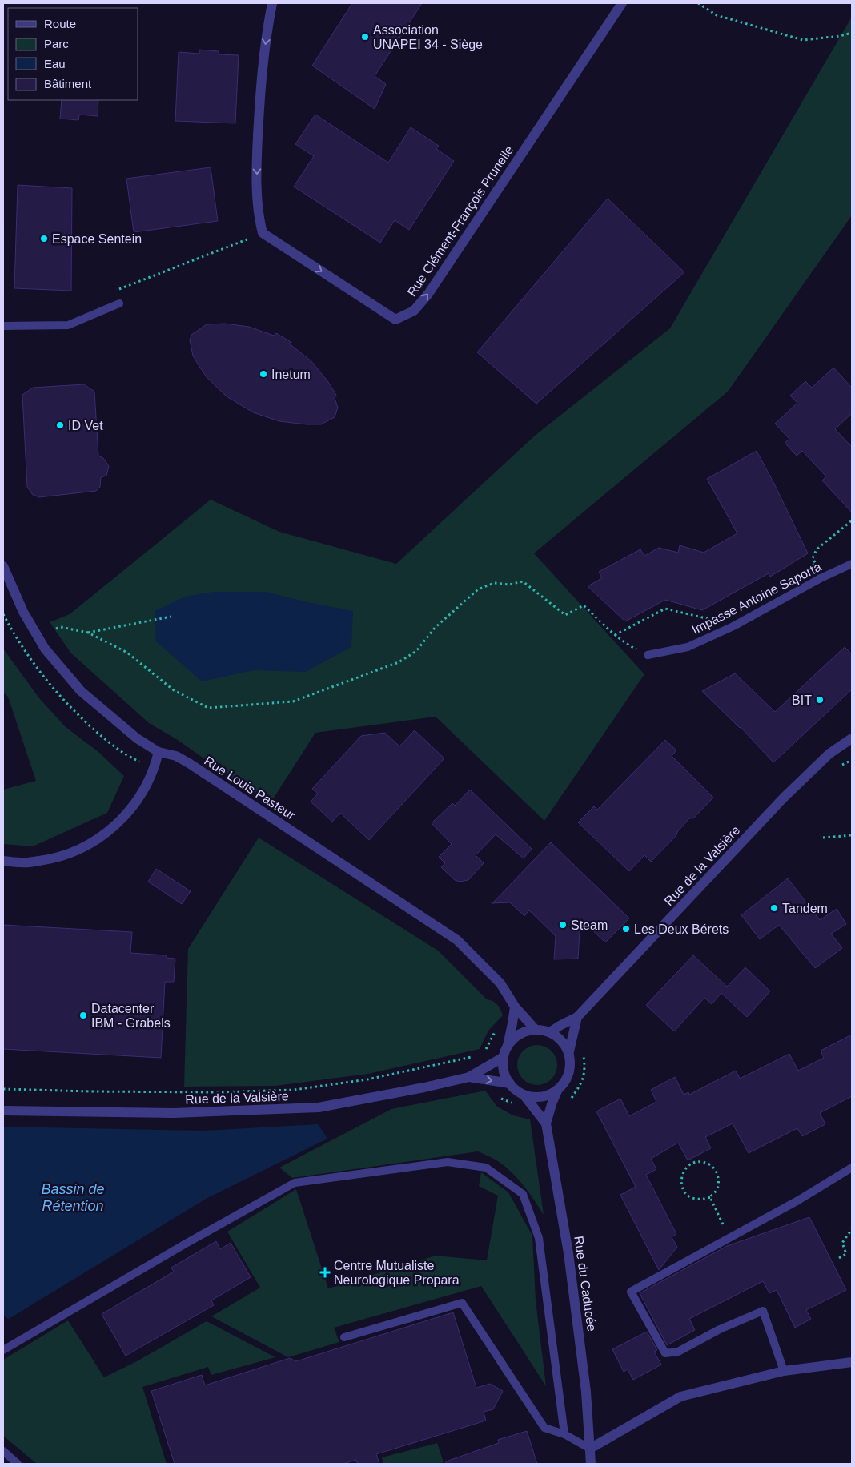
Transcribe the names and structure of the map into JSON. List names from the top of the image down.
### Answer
{
  "streets": {
    "street": [
      "Rue Clément-François Prunelle",
      "Rue Louis Pasteur",
      "Rue de la Valsière",
      "Rue du Caducée"
    ],
    "lane": ["Impasse Antoine Saporta"]
  },
  "crossings": [
    ["Rue Louis Pasteur", "Rue de la Valsière"],
    ["Rue Louis Pasteur", "Rue du Caducée"],
    ["Rue de la Valsière", "Rue du Caducée"]
  ],
  "water": ["Bassin de Rétention"],
  "places": {
    "other": [
      "Association UNAPEI 34 - Siège",
      "Espace Sentein",
      "Inetum",
      "ID Vet",
      "BIT",
      "Tandem",
      "Steam",
      "Les Deux Bérets",
      "Datacenter IBM - Grabels"
    ],
    "health": ["Centre Mutualiste Neurologique Propara"]
  },
  "legend": [
    "Route",
    "Parc",
    "Eau",
    "Bâtiment"
  ]
}
